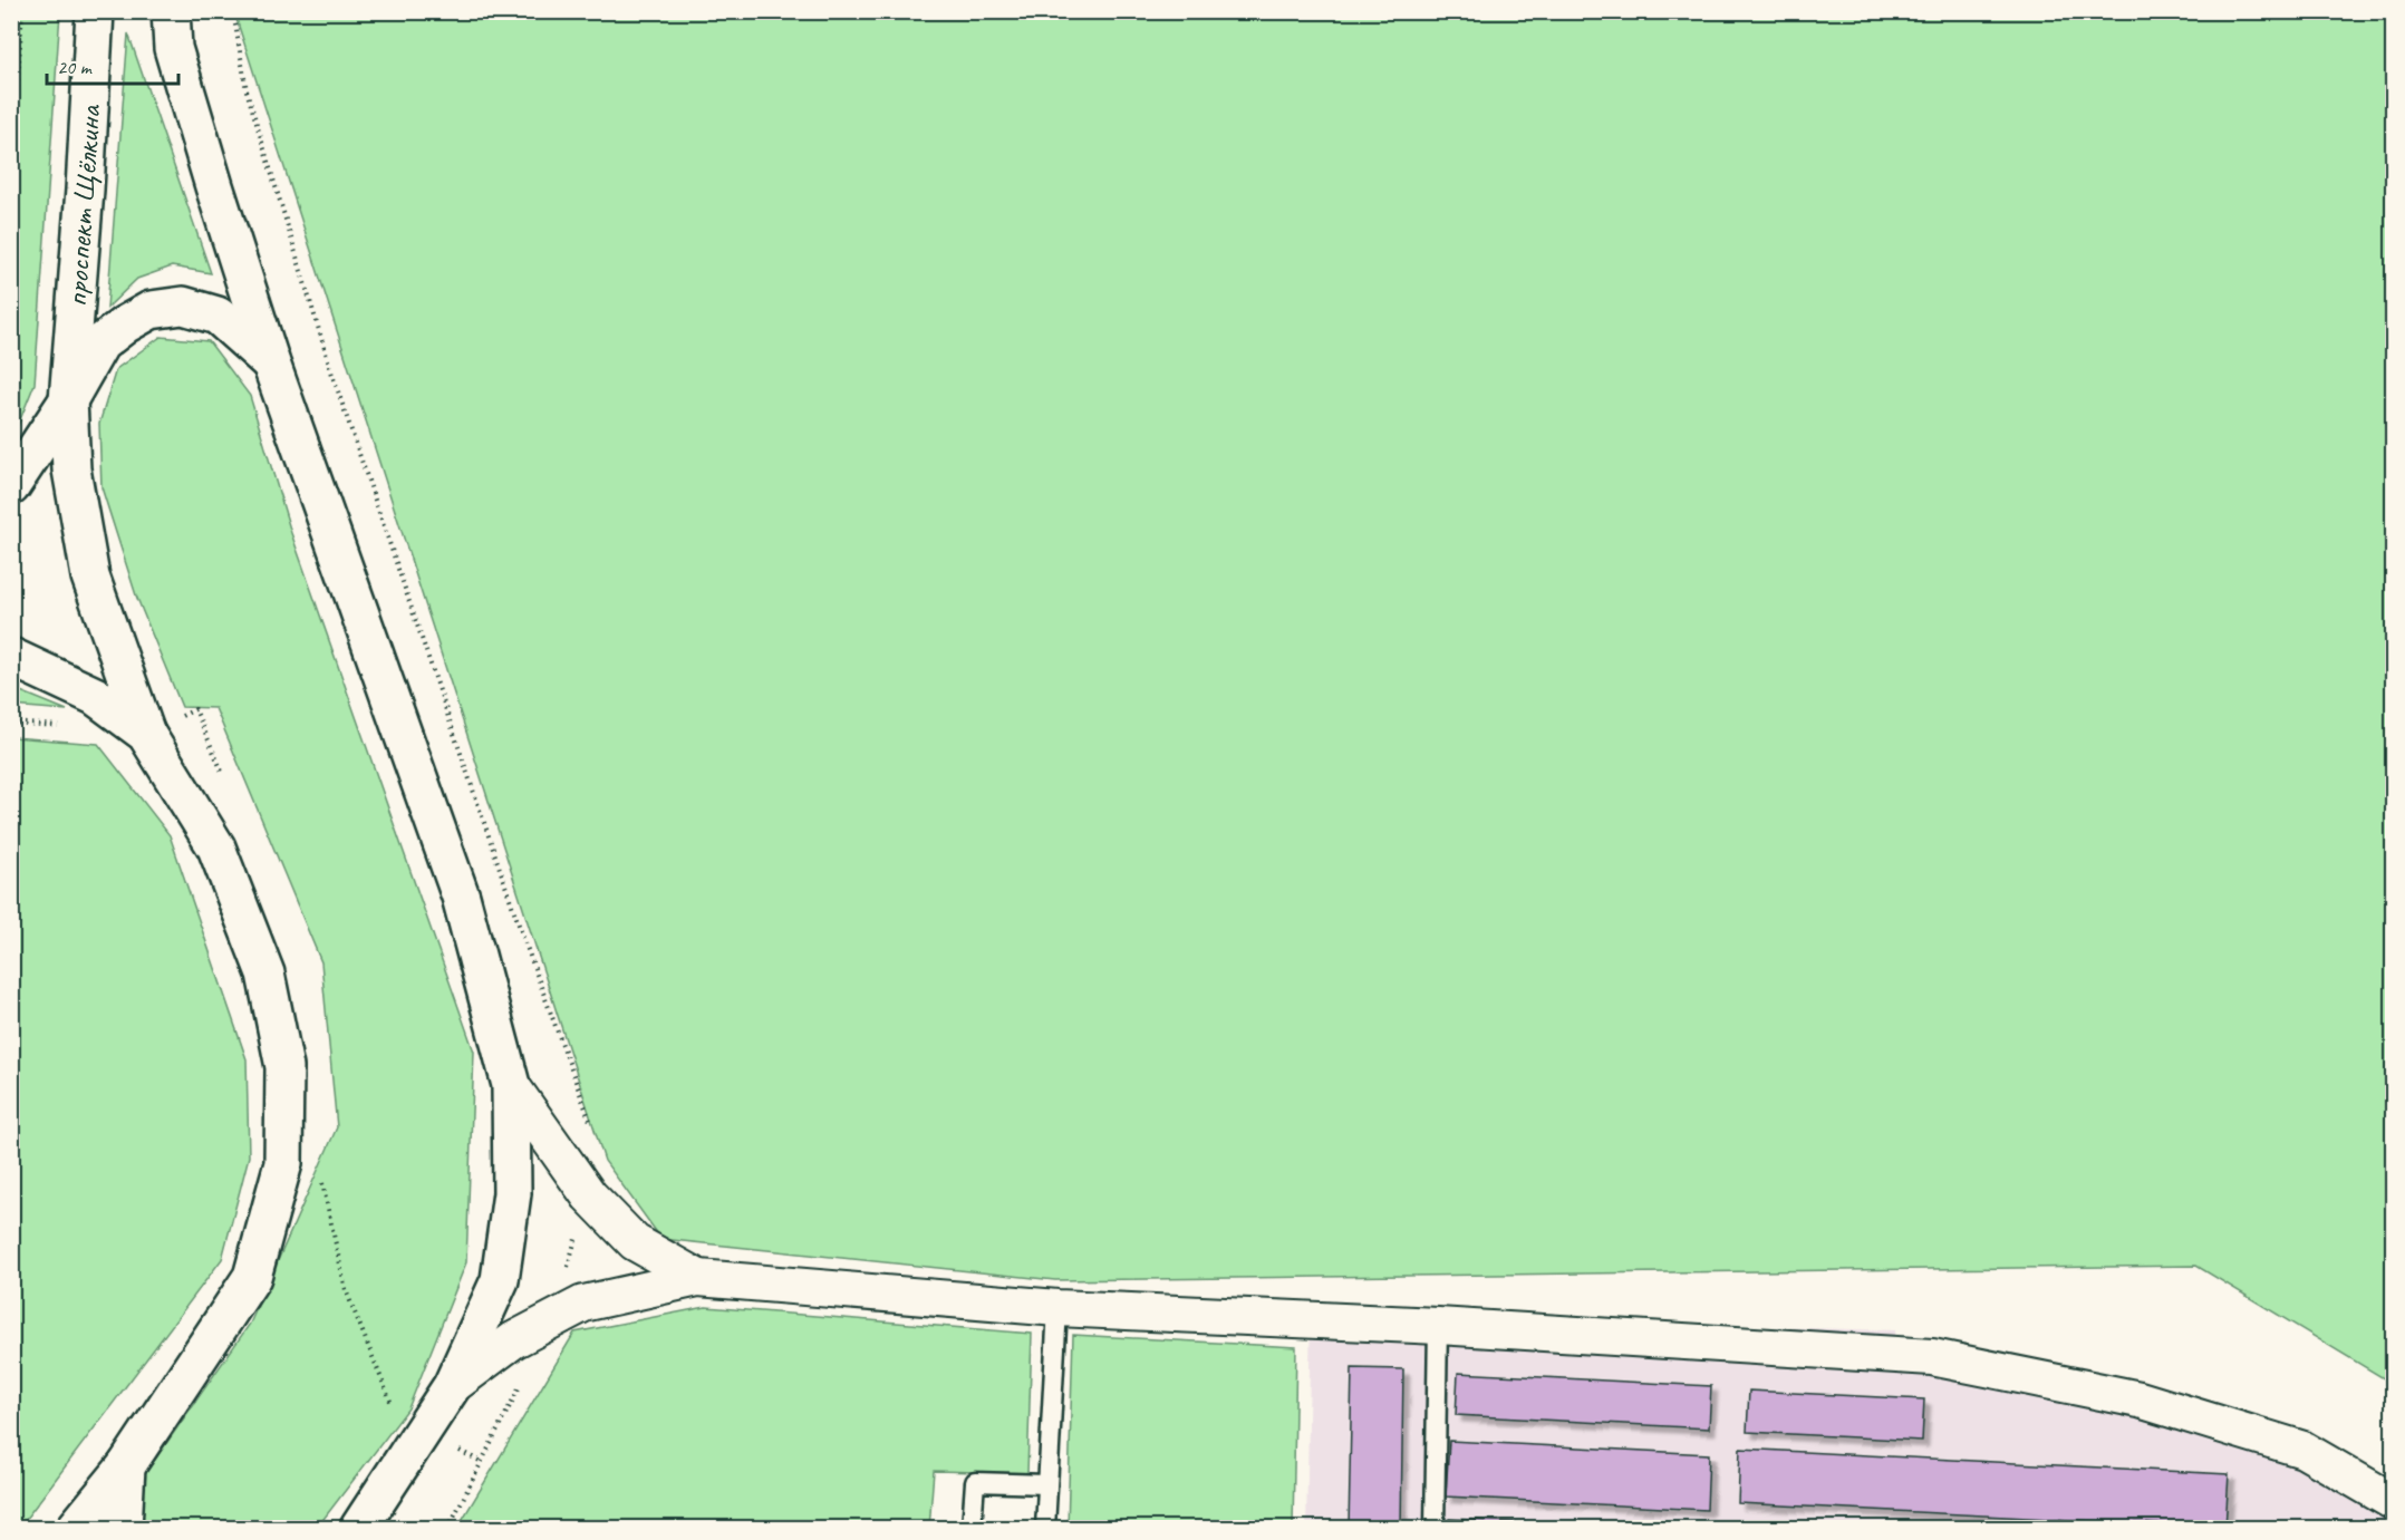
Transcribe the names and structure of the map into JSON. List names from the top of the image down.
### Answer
{
  "streets": {
    "street": ["проспект Щёлкина"]
  },
  "scale_bar": "20 m"
}
